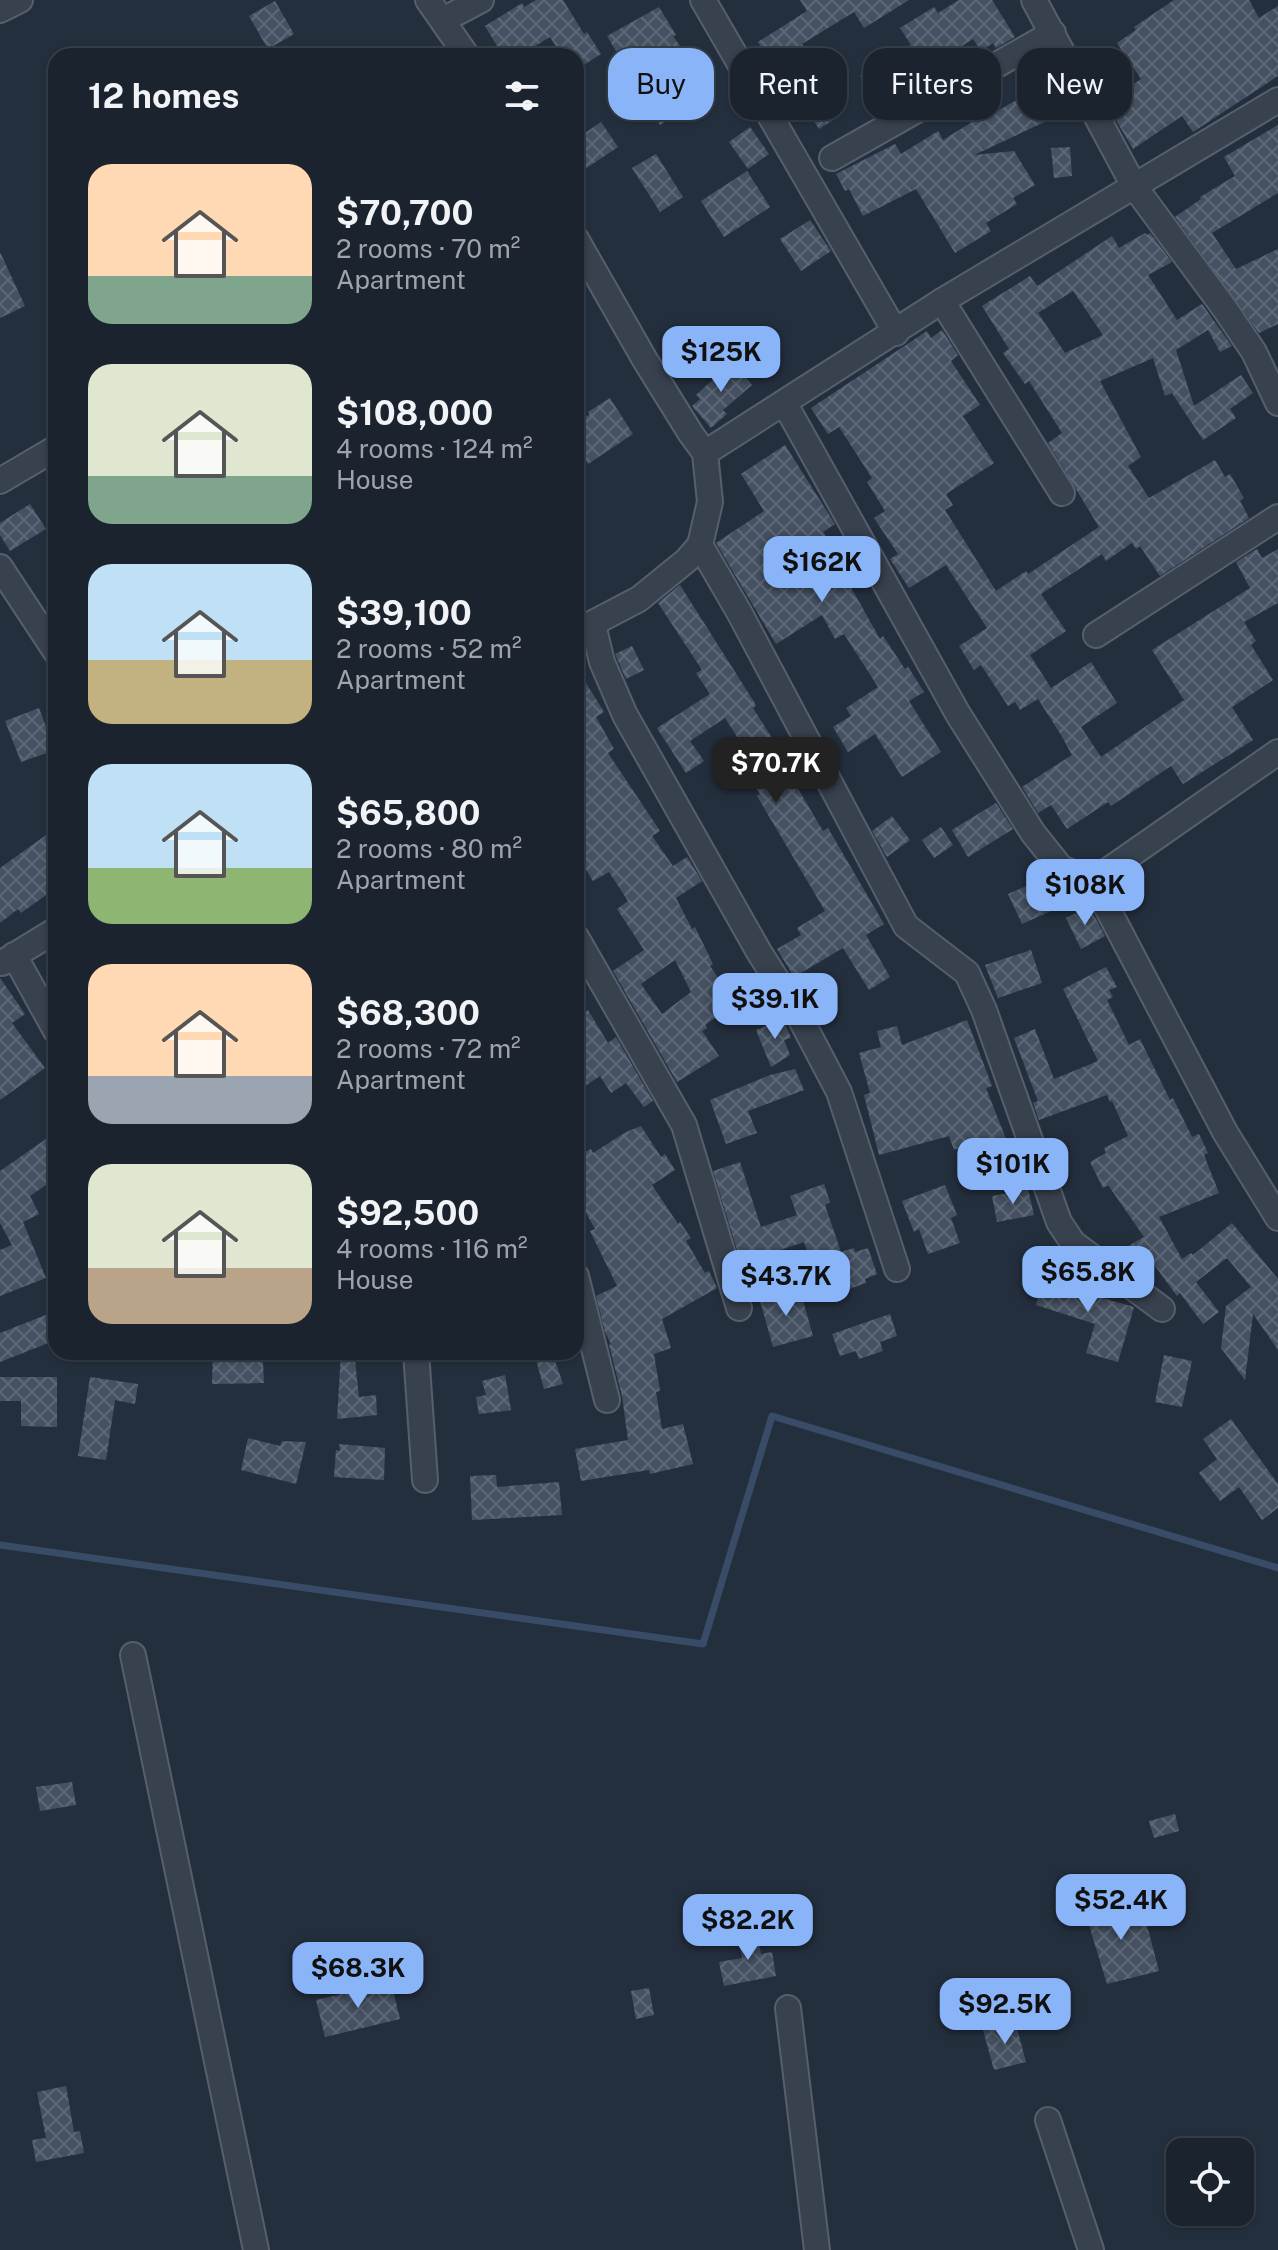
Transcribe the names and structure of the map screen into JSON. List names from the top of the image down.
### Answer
{
  "page": {
    "chip": [
      "Buy",
      "Rent",
      "Filters",
      "New"
    ],
    "heading": "12 homes",
    "list": [
      {
        "name": "$70,700",
        "note": "2 rooms · 70 m² · Apartment"
      },
      {
        "name": "$108,000",
        "note": "4 rooms · 124 m² · House"
      },
      {
        "name": "$39,100",
        "note": "2 rooms · 52 m² · Apartment"
      },
      {
        "name": "$65,800",
        "note": "2 rooms · 80 m² · Apartment"
      },
      {
        "name": "$68,300",
        "note": "2 rooms · 72 m² · Apartment"
      },
      {
        "name": "$92,500",
        "note": "4 rooms · 116 m² · House"
      }
    ],
    "price": [
      "$125K",
      "$162K",
      "$70.7K",
      "$108K",
      "$39.1K",
      "$101K",
      "$65.8K",
      "$43.7K",
      "$52.4K",
      "$82.2K",
      "$68.3K",
      "$92.5K"
    ]
  }
}
